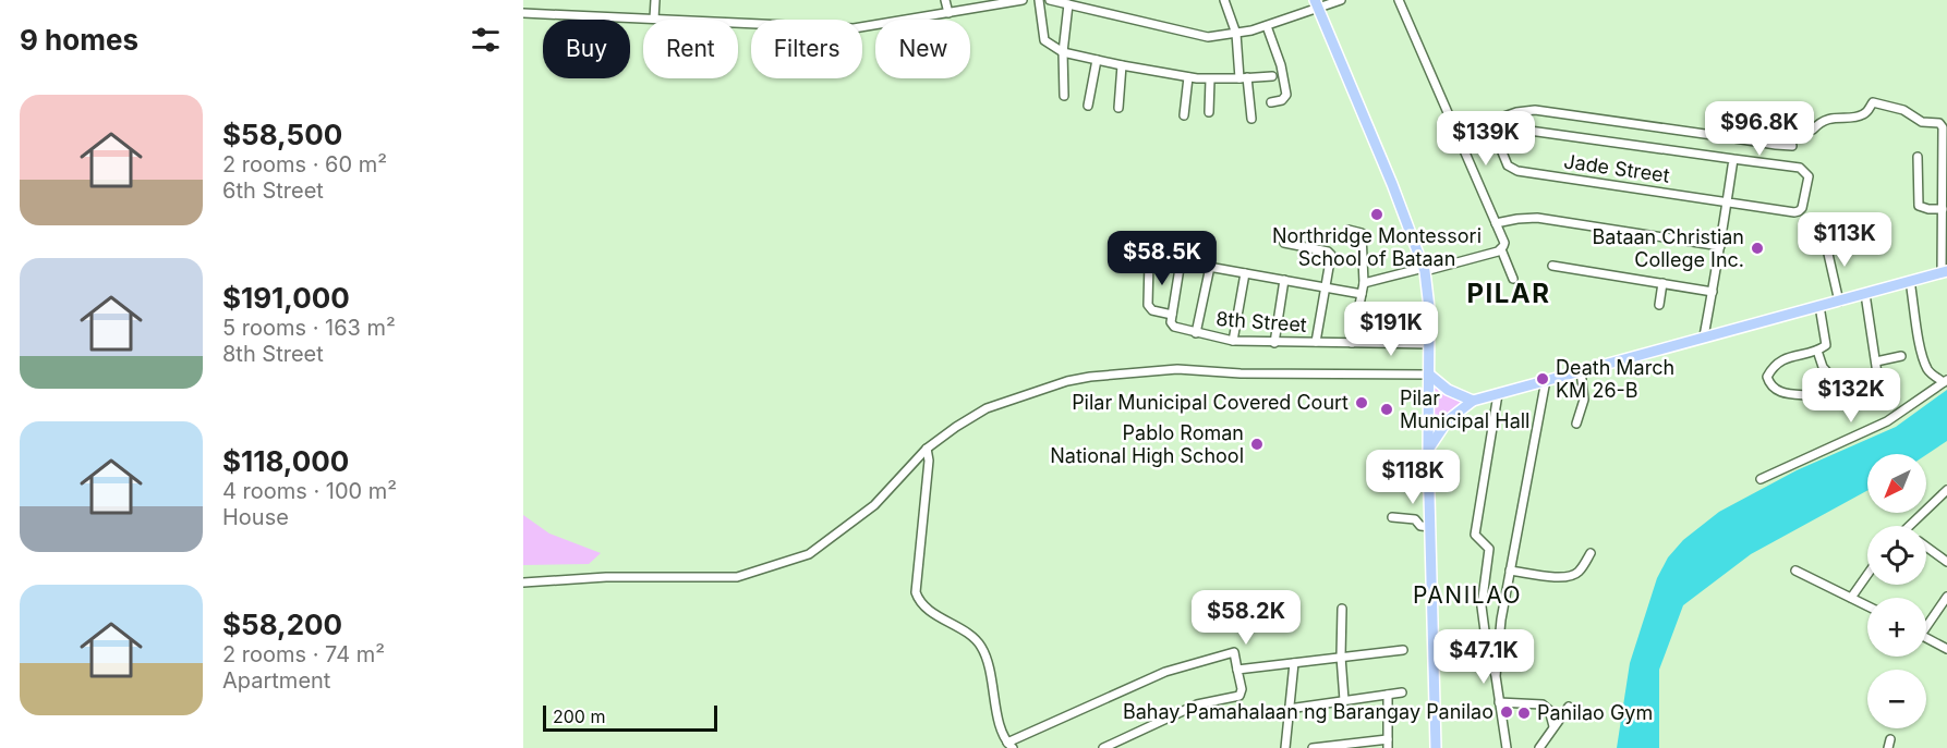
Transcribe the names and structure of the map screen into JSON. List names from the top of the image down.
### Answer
{
  "streets": {
    "street": ["Jade Street", "8th Street"]
  },
  "districts": ["PILAR", "PANILAO"],
  "places": [
    "Northridge Montessori School of Bataan",
    "Bataan Christian College Inc.",
    "Death March KM 26-B",
    "Pilar Municipal Covered Court",
    "Pilar Municipal Hall",
    "Pablo Roman National High School",
    "Bahay Pamahalaan ng Barangay Panilao",
    "Panilao Gym"
  ],
  "scale_bar": "200 m",
  "north": "bottom left",
  "page": {
    "heading": "9 homes",
    "chip": [
      "Buy",
      "Rent",
      "Filters",
      "New"
    ],
    "list": [
      {
        "name": "$58,500",
        "note": "2 rooms · 60 m² · 6th Street"
      },
      {
        "name": "$191,000",
        "note": "5 rooms · 163 m² · 8th Street"
      },
      {
        "name": "$118,000",
        "note": "4 rooms · 100 m² · House"
      },
      {
        "name": "$58,200",
        "note": "2 rooms · 74 m² · Apartment"
      }
    ],
    "price": [
      "$96.8K",
      "$139K",
      "$113K",
      "$58.5K",
      "$191K",
      "$132K",
      "$118K",
      "$58.2K",
      "$47.1K"
    ],
    "map_buttons": ["+", "−"],
    "scale": "200 m"
  }
}
